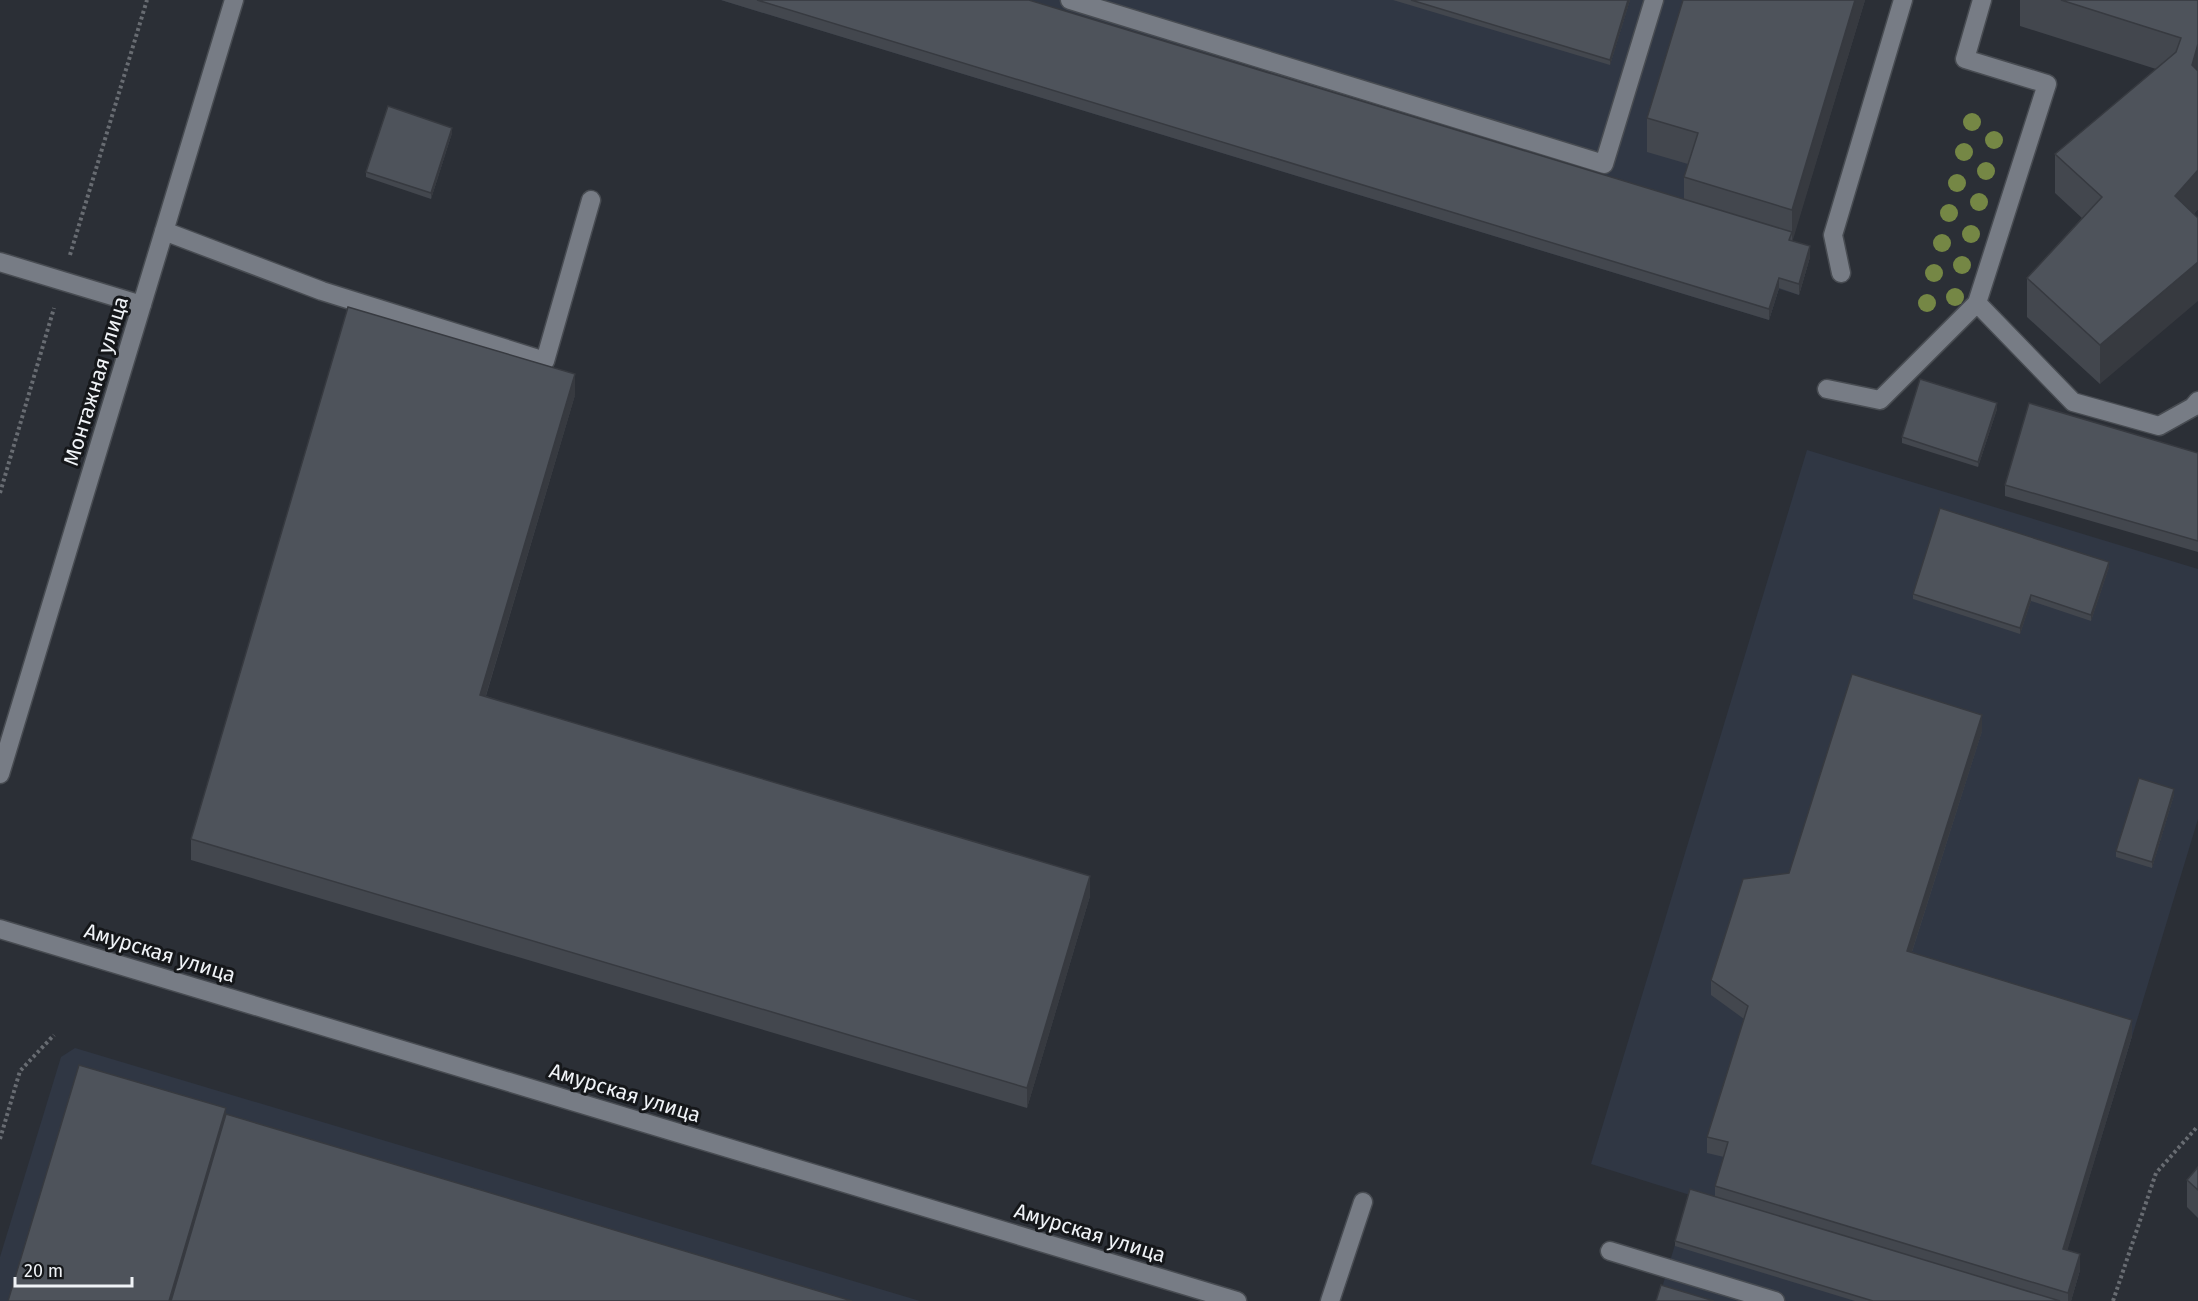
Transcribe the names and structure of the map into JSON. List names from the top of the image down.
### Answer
{
  "streets": {
    "street": ["Монтажная улица", "Амурская улица"]
  },
  "scale_bar": "20 m"
}
